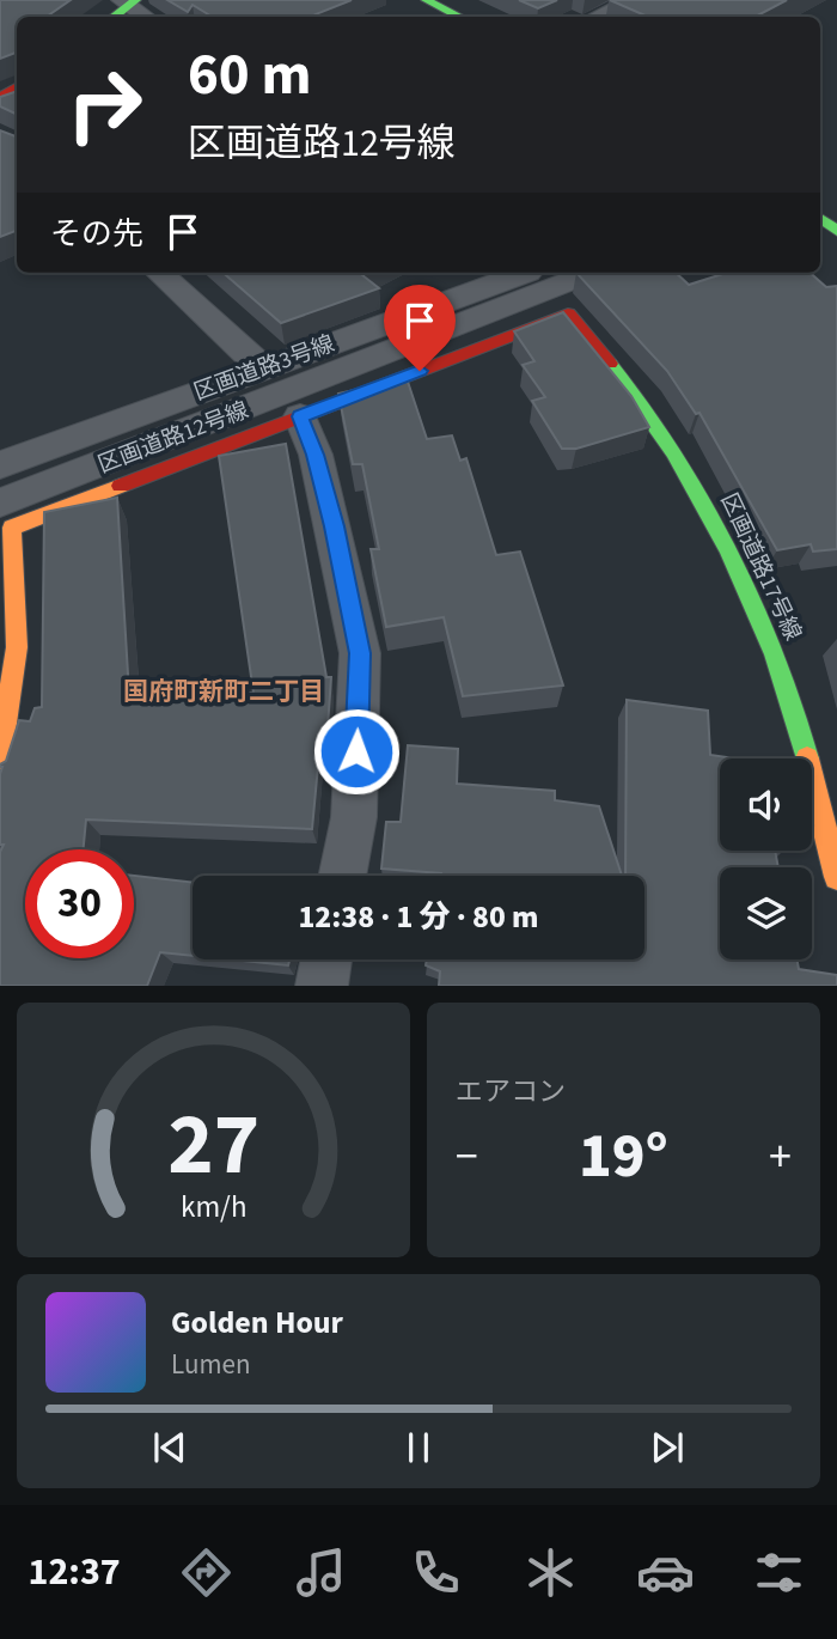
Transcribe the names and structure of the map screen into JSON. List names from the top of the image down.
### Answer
{
  "streets": {
    "street": ["区画道路3号線", "区画道路12号線", "区画道路17号線"]
  },
  "crossings": [
    ["区画道路12号線", "区画道路17号線"]
  ],
  "districts": ["国府町新町二丁目"],
  "page": {
    "turn": ["60 m", "区画道路12号線"],
    "then": "その先",
    "limit": "30",
    "trip": "12:38 · 1 分 · 80 m",
    "tile": "エアコン",
    "heat": ["−", "19°", "+"],
    "song": ["Golden Hour", "Lumen"],
    "tabs": "12:37",
    "gauge": ["27", "km/h"]
  }
}
